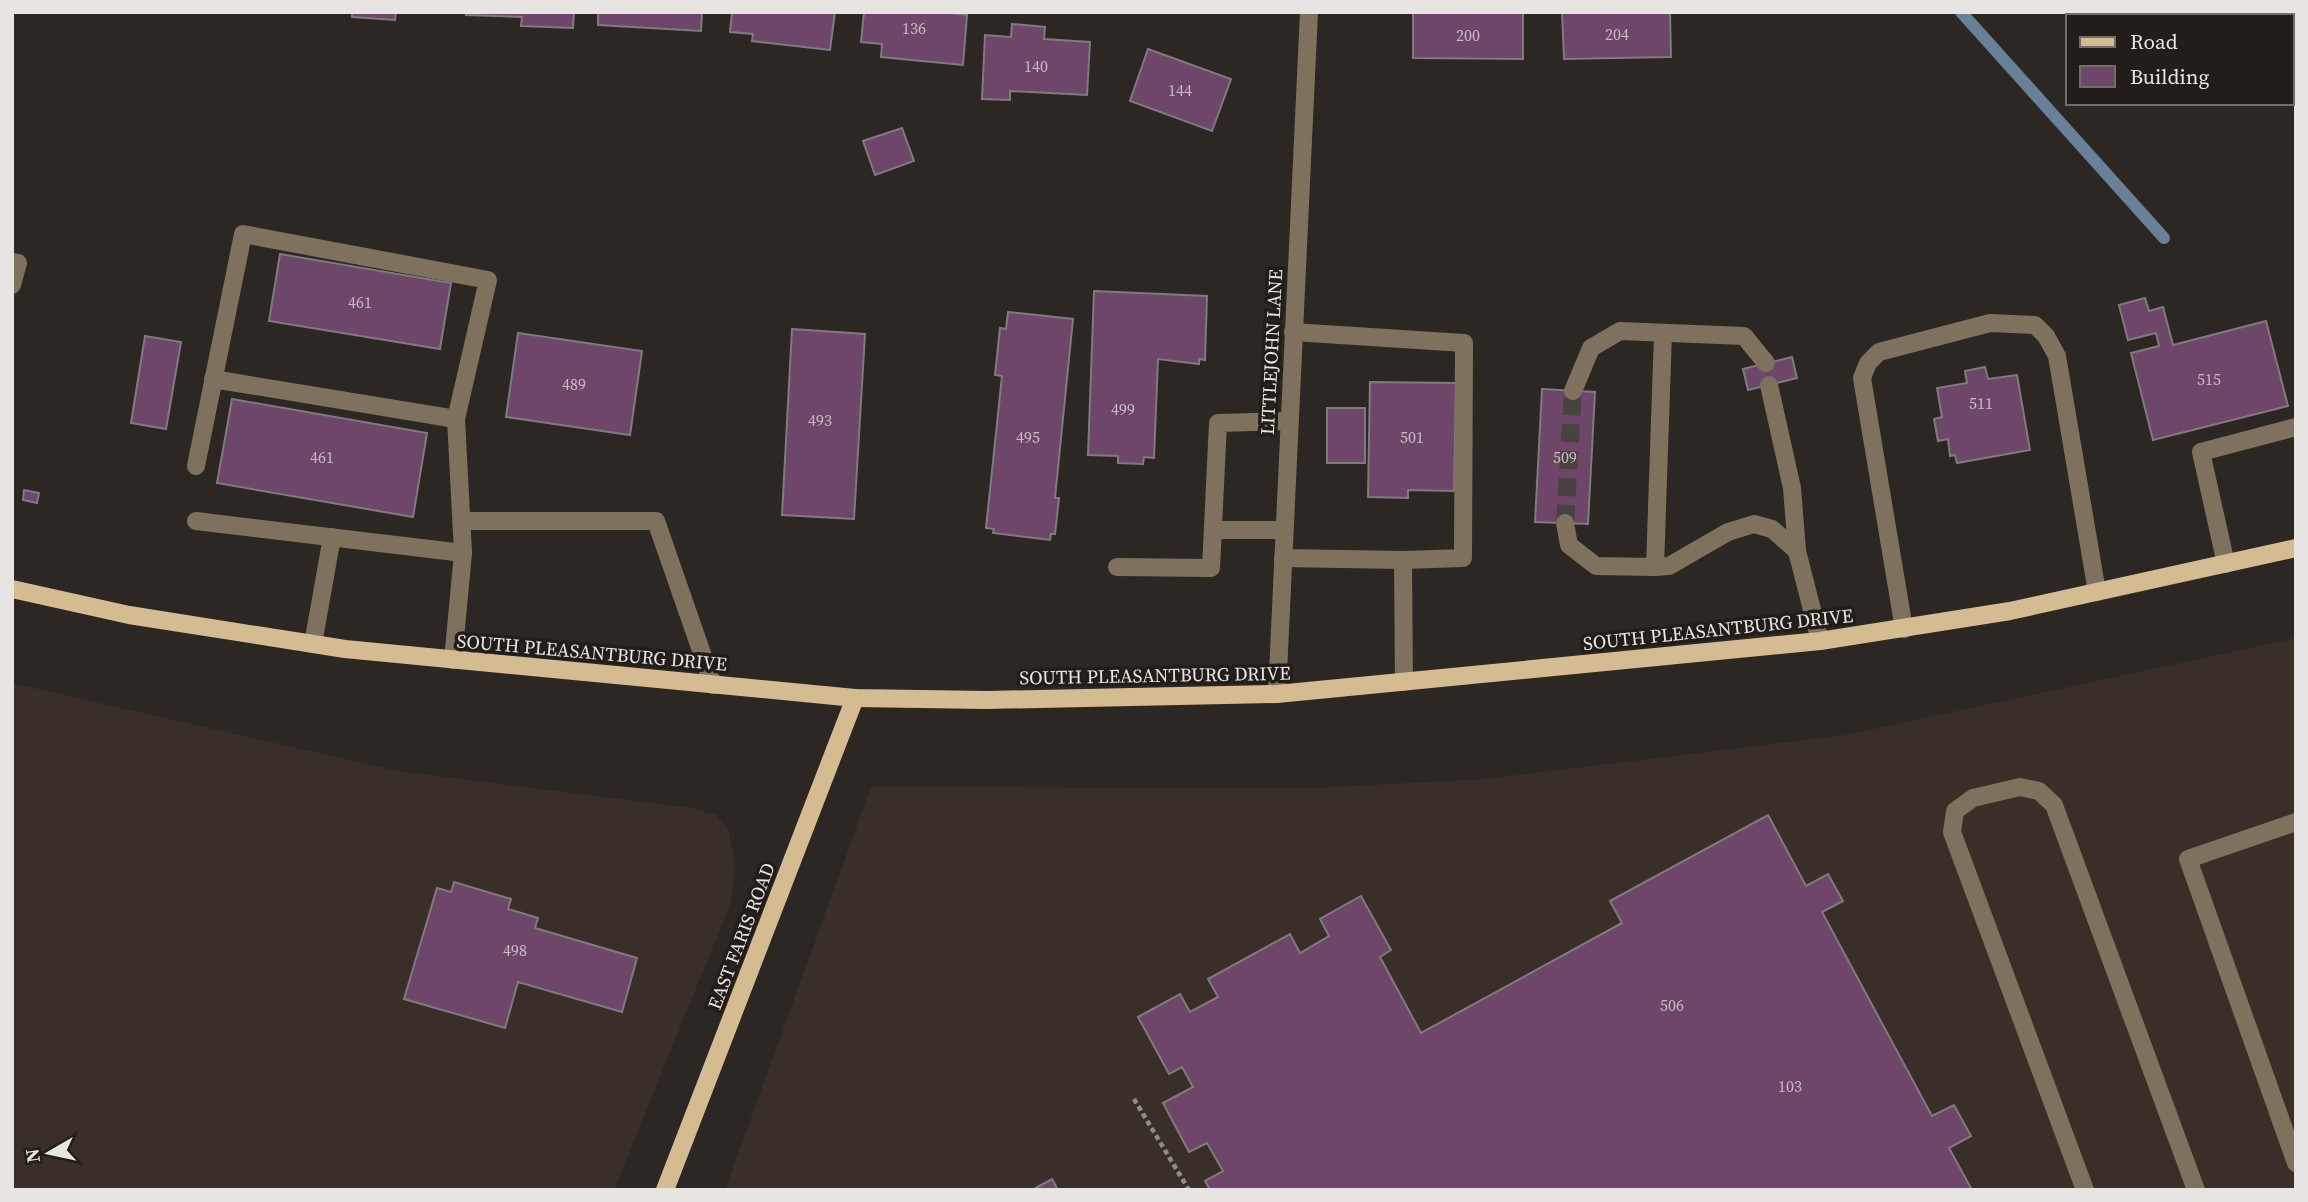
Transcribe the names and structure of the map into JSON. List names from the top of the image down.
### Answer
{
  "streets": {
    "main road": ["SOUTH PLEASANTBURG DRIVE", "EAST FARIS ROAD"],
    "street": ["LITTLEJOHN LANE"]
  },
  "crossings": [
    ["LITTLEJOHN LANE", "SOUTH PLEASANTBURG DRIVE"],
    ["SOUTH PLEASANTBURG DRIVE", "EAST FARIS ROAD"]
  ],
  "house_numbers": [
    "136",
    "204",
    "200",
    "140",
    "144",
    "461",
    "515",
    "489",
    "511",
    "499",
    "493",
    "495",
    "501",
    "461",
    "509",
    "498",
    "506",
    "103"
  ],
  "legend": ["Road", "Building"],
  "north": "left"
}
